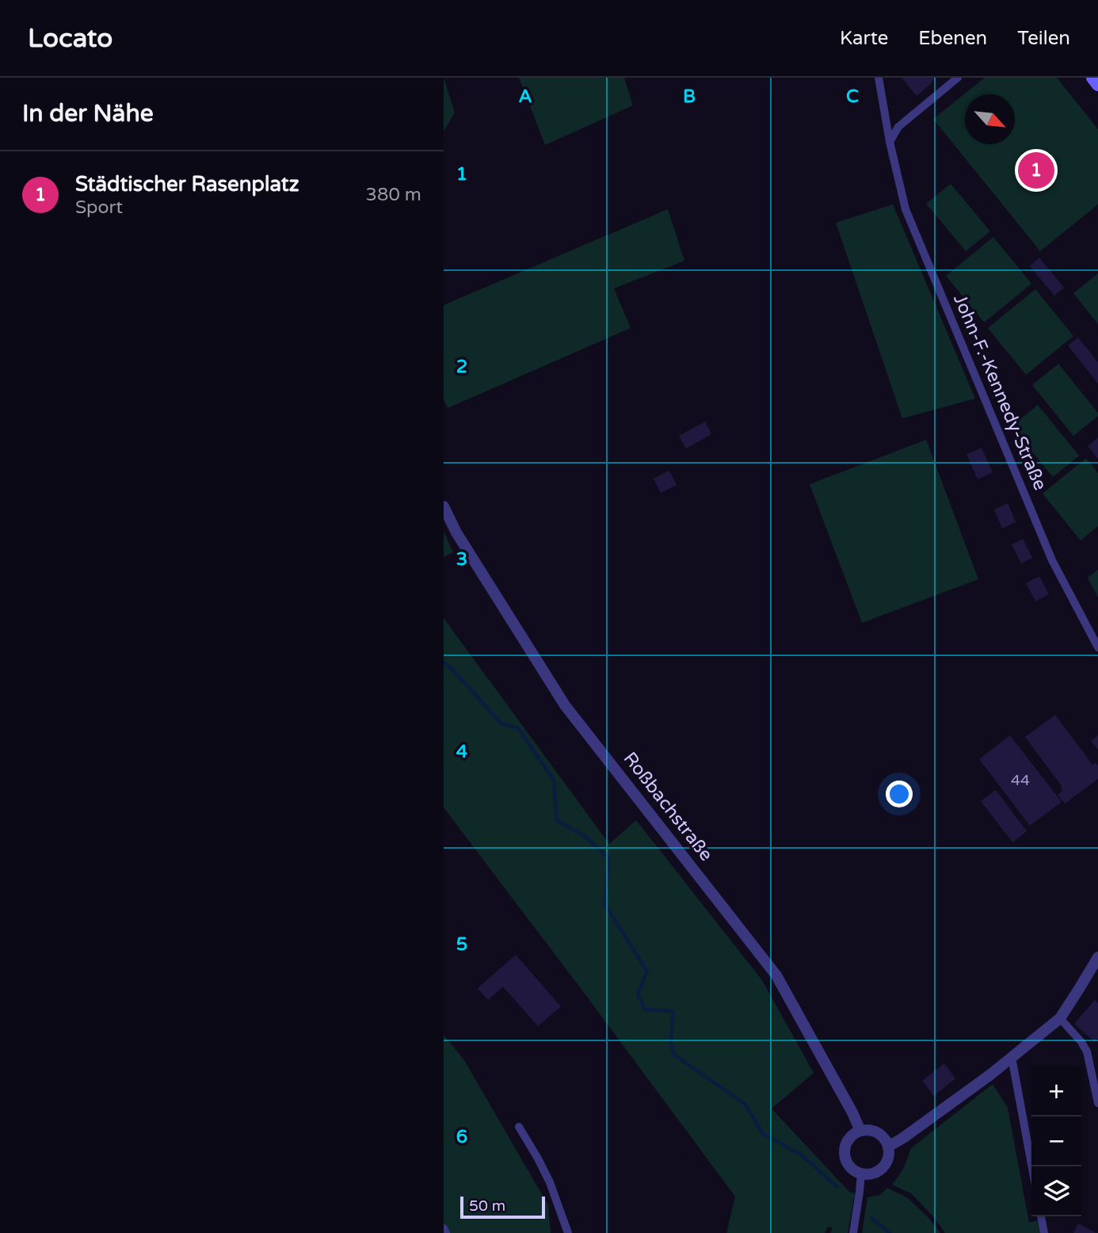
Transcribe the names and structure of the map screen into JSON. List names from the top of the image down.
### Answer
{
  "streets": {
    "street": ["John-F.-Kennedy-Straße", "Roßbachstraße"]
  },
  "house_numbers": ["44"],
  "scale_bar": "50 m",
  "north": "bottom right",
  "page": {
    "header": "Locato",
    "nav": ["Karte", "Ebenen", "Teilen"],
    "heading": "In der Nähe",
    "pins": "1",
    "list": [
      {
        "mark": "1",
        "name": "Städtischer Rasenplatz",
        "note": "Sport",
        "value": "380 m"
      }
    ],
    "map_buttons": ["+", "−"],
    "scale": "50 m"
  },
  "grid": {
    "columns": ["A", "B", "C"],
    "rows": [
      "1",
      "2",
      "3",
      "4",
      "5",
      "6"
    ]
  }
}
